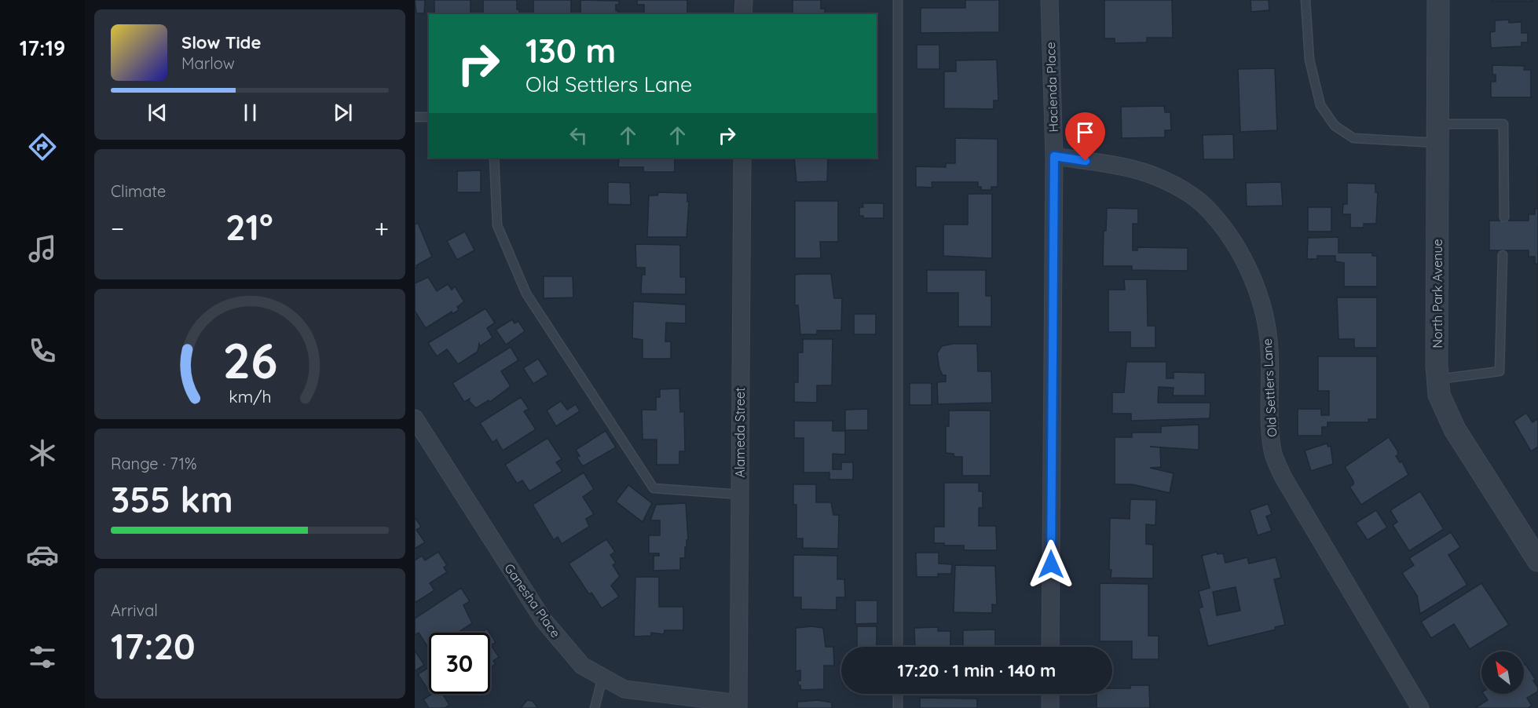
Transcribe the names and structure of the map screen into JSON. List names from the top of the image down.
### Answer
{
  "streets": {
    "street": [
      "Hacienda Place",
      "North Park Avenue",
      "Old Settlers Lane",
      "Alameda Street",
      "Ganesha Place"
    ]
  },
  "crossings": [
    ["Hacienda Place", "Old Settlers Lane"],
    ["Alameda Street", "Ganesha Place"]
  ],
  "north": "top left",
  "page": {
    "tabs": "17:19",
    "turn": ["130 m", "Old Settlers Lane"],
    "song": ["Slow Tide", "Marlow"],
    "tile": [
      "Climate",
      ["Range · 71%", "355 km"],
      ["Arrival", "17:20"]
    ],
    "heat": ["−", "21°", "+"],
    "limit": "30",
    "trip": "17:20 · 1 min · 140 m",
    "gauge": ["26", "km/h"]
  }
}
